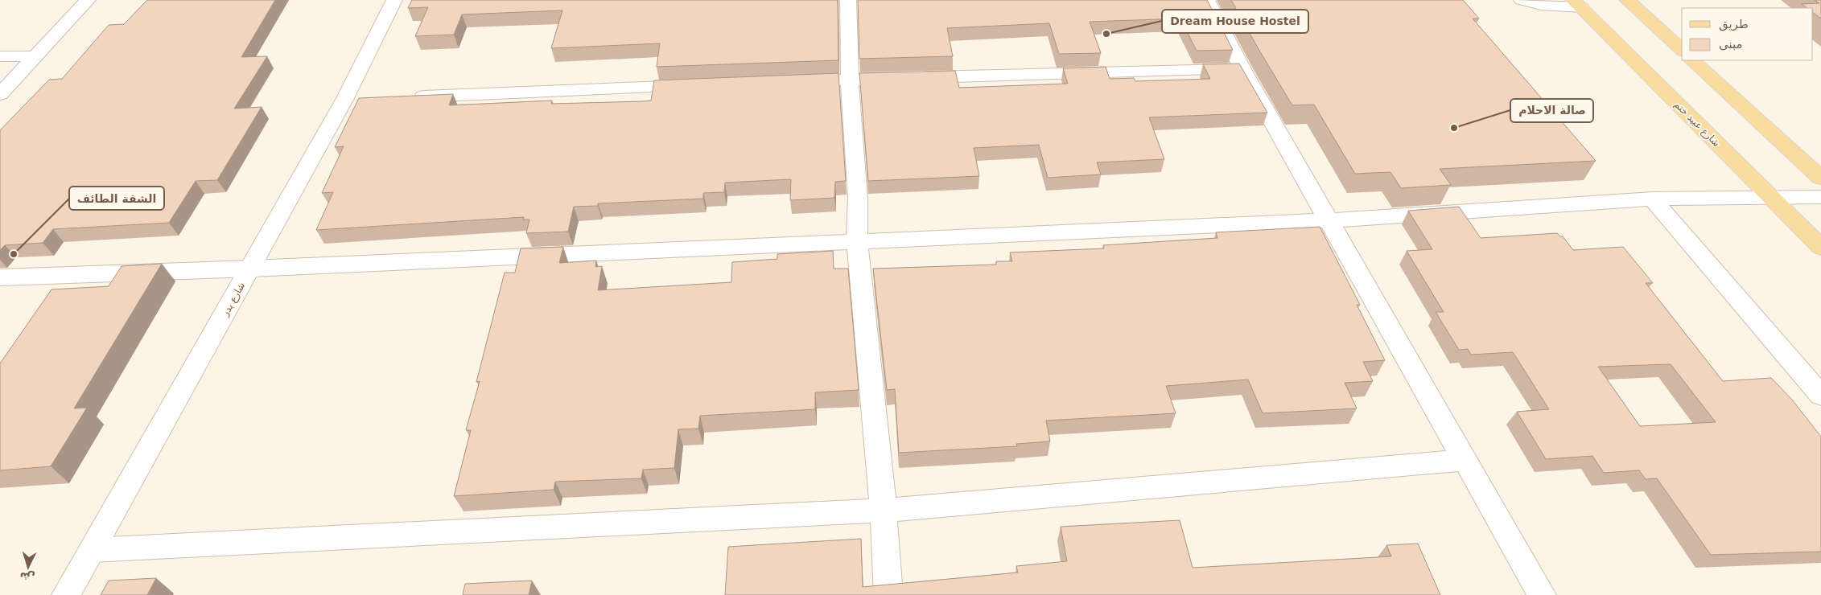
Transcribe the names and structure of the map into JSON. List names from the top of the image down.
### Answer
{
  "streets": {
    "main road": ["شارع عبيد ختم"],
    "street": ["شارع بدر"]
  },
  "places": ["Dream House Hostel", "صالة الاحلام", "الشقة الطائف"],
  "legend": ["طريق", "مبنى"],
  "north": "bottom"
}
